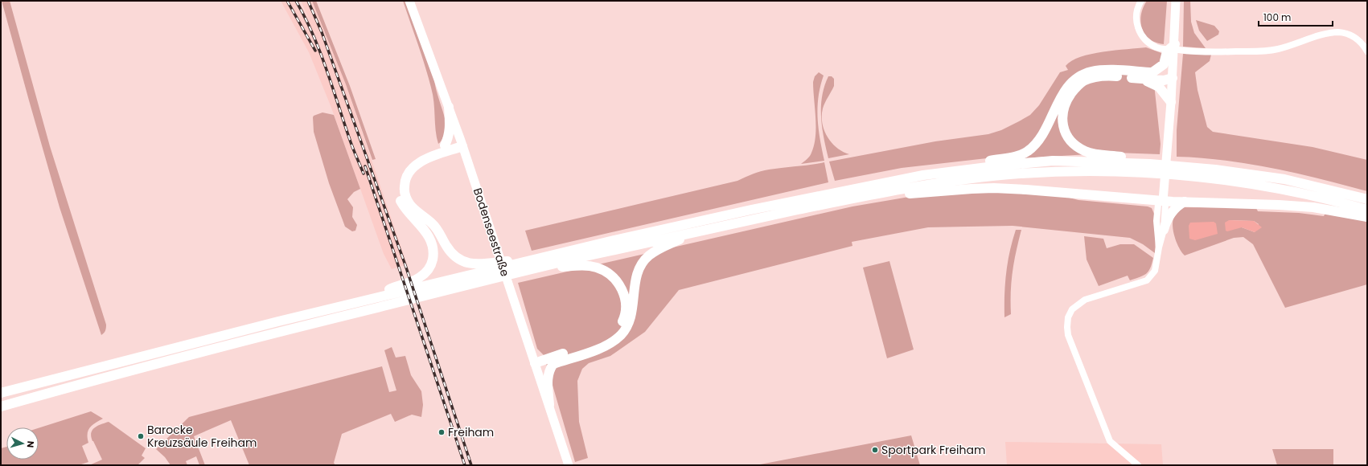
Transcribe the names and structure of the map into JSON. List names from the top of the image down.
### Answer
{
  "streets": {
    "main road": ["Bodenseestraße"]
  },
  "places": ["Freiham", "Barocke Kreuzsäule Freiham", "Sportpark Freiham"],
  "scale_bar": "100 m",
  "north": "right"
}
